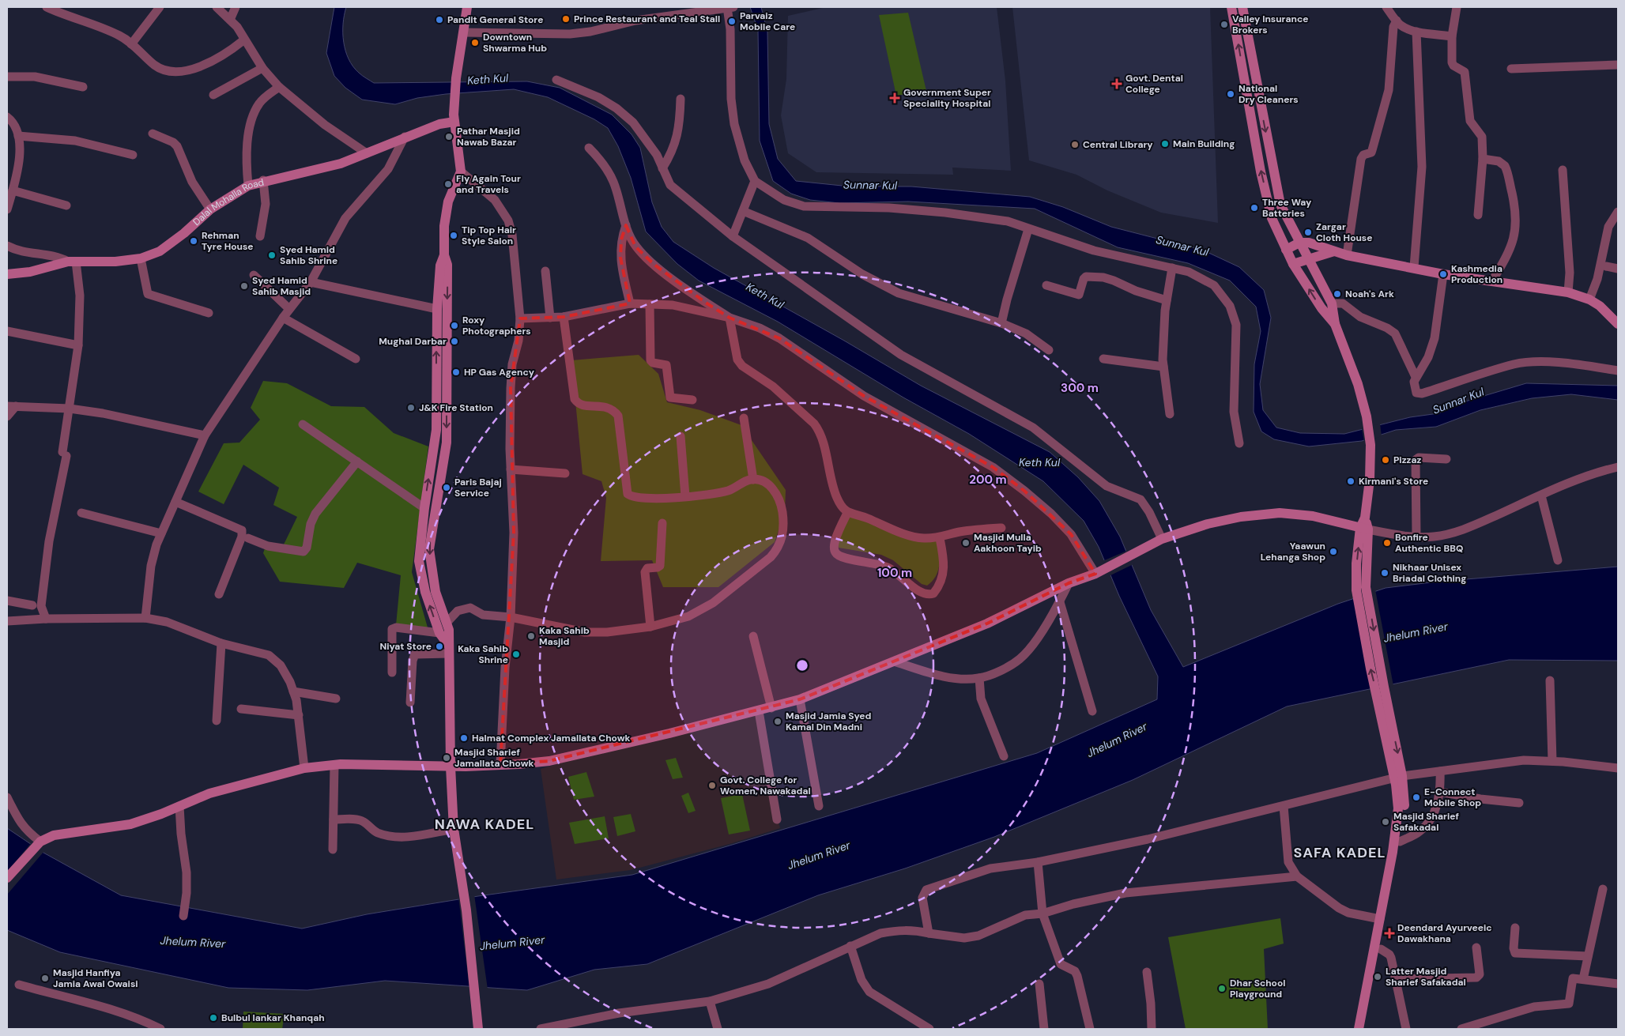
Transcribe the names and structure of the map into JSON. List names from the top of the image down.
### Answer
{
  "streets": {
    "main road": ["Dalal Mohalla Road"]
  },
  "districts": ["NAWA KADEL", "SAFA KADEL"],
  "water": ["Keth Kul", "Sunnar Kul", "Jhelum River"],
  "places": {
    "other": [
      "Prince Restaurant and Teal Stall",
      "Pandit General Store",
      "Parvaiz Mobile Care",
      "Valley Insurance Brokers",
      "Downtown Shwarma Hub",
      "National Dry Cleaners",
      "Pathar Masjid Nawab Bazar",
      "Main Building",
      "Central Library",
      "Fly Again Tour and Travels",
      "Three Way Batteries",
      "Zargar Cloth House",
      "Tip Top Hair Style Salon",
      "Rehman Tyre House",
      "Syed Hamid Sahib Shrine",
      "Kashmedia Production",
      "Syed Hamid Sahib Masjid",
      "Noah's Ark",
      "Roxy Photographers",
      "Mughal Darbar",
      "HP Gas Agency",
      "J&K Fire Station",
      "Pizzaz",
      "Kirmani's Store",
      "Paris Bajaj Service",
      "Masjid Mulla Aakhoon Tayib",
      "Bonfire Authentic BBQ",
      "Yaawun Lehanga Shop",
      "Nikhaar Unisex Briadal Clothing",
      "Kaka Sahib Masjid",
      "Niyat Store",
      "Kaka Sahib Shrine",
      "Masjid Jamia Syed Kamal Din Madni",
      "Halmat Complex Jamallata Chowk",
      "Masjid Sharief Jamallata Chowk",
      "Govt. College for Women, Nawakadal",
      "E-Connect Mobile Shop",
      "Masjid Sharief Safakadal",
      "Latter Masjid Sharief Safakadal",
      "Masjid Hanfiya Jamia Awal Owaisi",
      "Dhar School Playground",
      "Bulbul lankar Khanqah"
    ],
    "health": ["Govt. Dental College", "Government Super Speciality Hospital", "Deendard Ayurveeic Dawakhana"]
  },
  "rings": ["300 m", "200 m", "100 m"]
}
